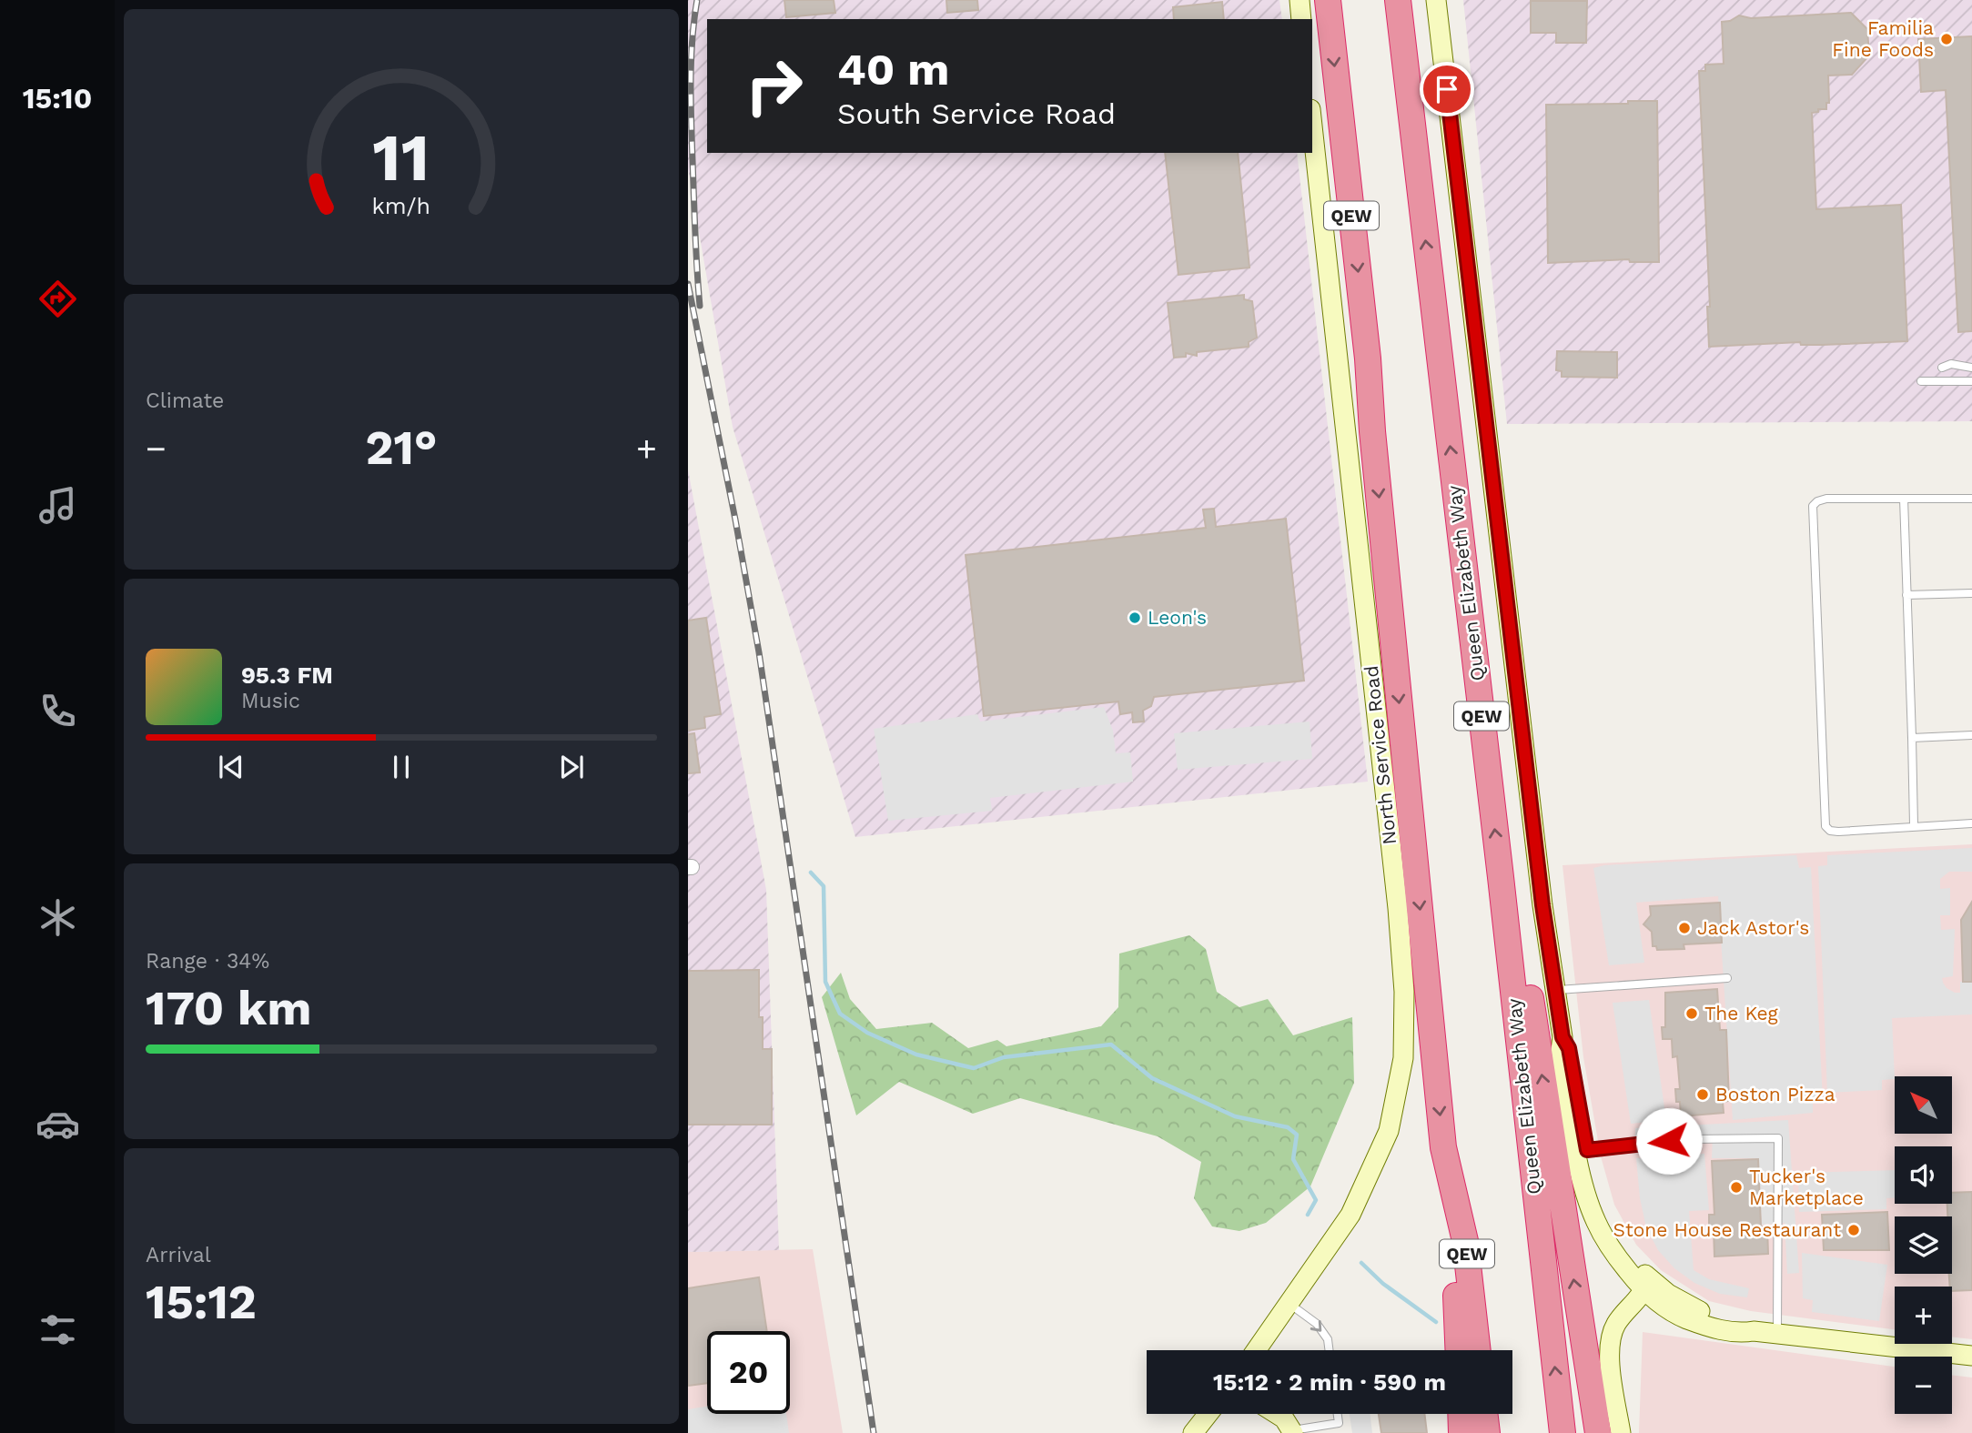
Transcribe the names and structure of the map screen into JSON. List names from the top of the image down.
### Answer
{
  "streets": {
    "highway": ["QEW", "Queen Elizabeth Way"],
    "street": ["North Service Road"]
  },
  "places": [
    "Familia Fine Foods",
    "Leon's",
    "Jack Astor's",
    "The Keg",
    "Boston Pizza",
    "Tucker's Marketplace",
    "Stone House Restaurant"
  ],
  "north": "top left",
  "page": {
    "tabs": "15:10",
    "turn": ["40 m", "South Service Road"],
    "tile": [
      "Climate",
      ["Range · 34%", "170 km"],
      ["Arrival", "15:12"]
    ],
    "heat": ["−", "21°", "+"],
    "song": ["95.3 FM", "Music"],
    "map_buttons": ["+", "−"],
    "limit": "20",
    "trip": "15:12 · 2 min · 590 m",
    "gauge": ["11", "km/h"]
  }
}
